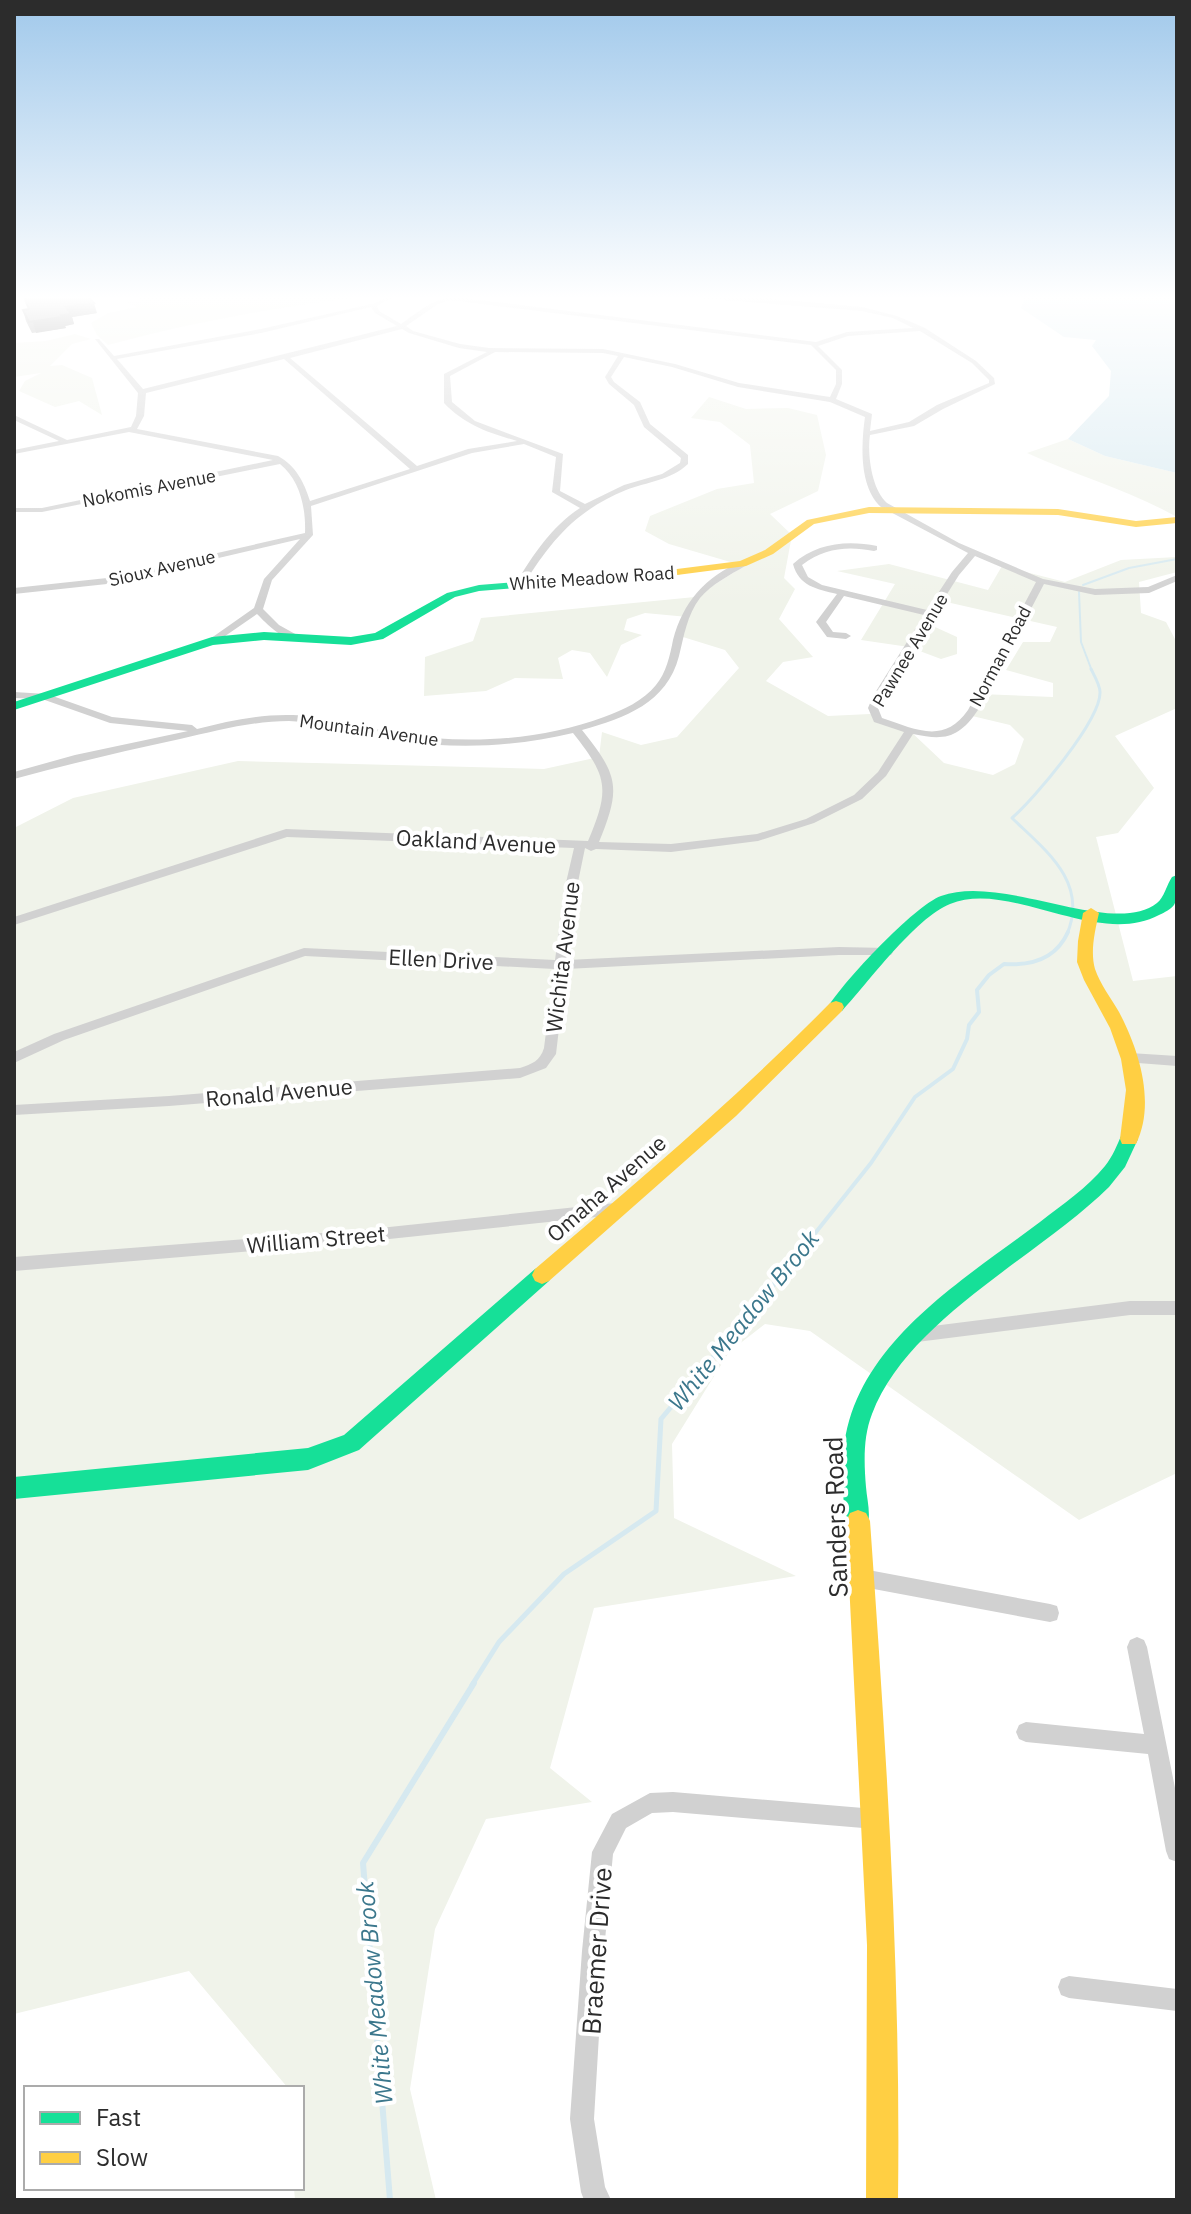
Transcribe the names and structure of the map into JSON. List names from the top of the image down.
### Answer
{
  "streets": {
    "street": [
      "Nokomis Avenue",
      "Sioux Avenue",
      "White Meadow Road",
      "Pawnee Avenue",
      "Norman Road",
      "Mountain Avenue",
      "Oakland Avenue",
      "Wichita Avenue",
      "Ellen Drive",
      "Ronald Avenue",
      "Omaha Avenue",
      "William Street",
      "Sanders Road",
      "Braemer Drive"
    ]
  },
  "crossings": [
    ["White Meadow Road", "Mountain Avenue"],
    ["Pawnee Avenue", "Norman Road"],
    ["Pawnee Avenue", "Oakland Avenue"],
    ["Norman Road", "Oakland Avenue"],
    ["Mountain Avenue", "Wichita Avenue"],
    ["Oakland Avenue", "Wichita Avenue"],
    ["Wichita Avenue", "Ellen Drive"],
    ["Wichita Avenue", "Ronald Avenue"],
    ["Ellen Drive", "Omaha Avenue"],
    ["Omaha Avenue", "William Street"],
    ["Omaha Avenue", "Sanders Road"],
    ["Sanders Road", "Braemer Drive"]
  ],
  "water": ["White Meadow Brook"],
  "legend": ["Fast", "Slow"]
}
